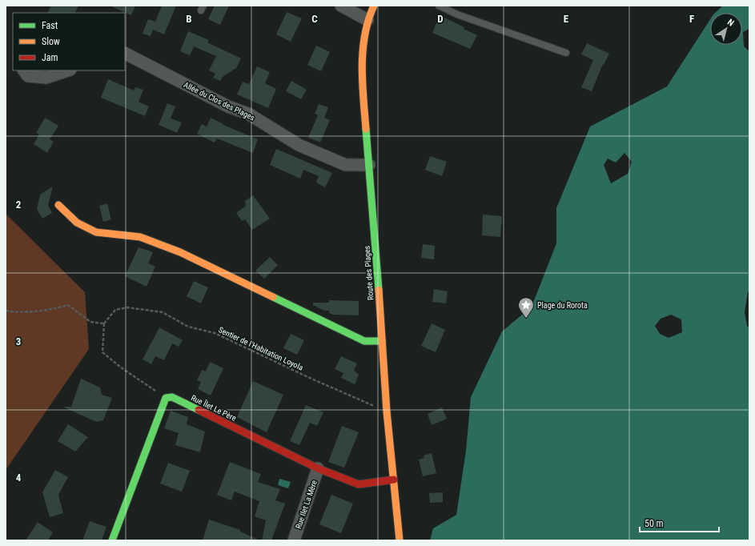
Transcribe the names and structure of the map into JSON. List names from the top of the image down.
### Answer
{
  "streets": {
    "street": [
      "Allée du Clos des Plages",
      "Route des Plages",
      "Rue Îlet Le Père",
      "Rue Ilet La Mère"
    ],
    "path": ["Sentier de l'Habitation Loyola"]
  },
  "crossings": [
    ["Allée du Clos des Plages", "Route des Plages"],
    ["Route des Plages", "Sentier de l'Habitation Loyola"],
    ["Route des Plages", "Rue Îlet Le Père"],
    ["Rue Îlet Le Père", "Rue Ilet La Mère"]
  ],
  "places": {
    "place": ["Plage du Rorota"]
  },
  "legend": ["Fast", "Slow", "Jam"],
  "scale_bar": "50 m",
  "north": "top right",
  "grid": {
    "columns": [
      "B",
      "C",
      "D",
      "E",
      "F"
    ],
    "rows": ["2", "3", "4"]
  }
}
